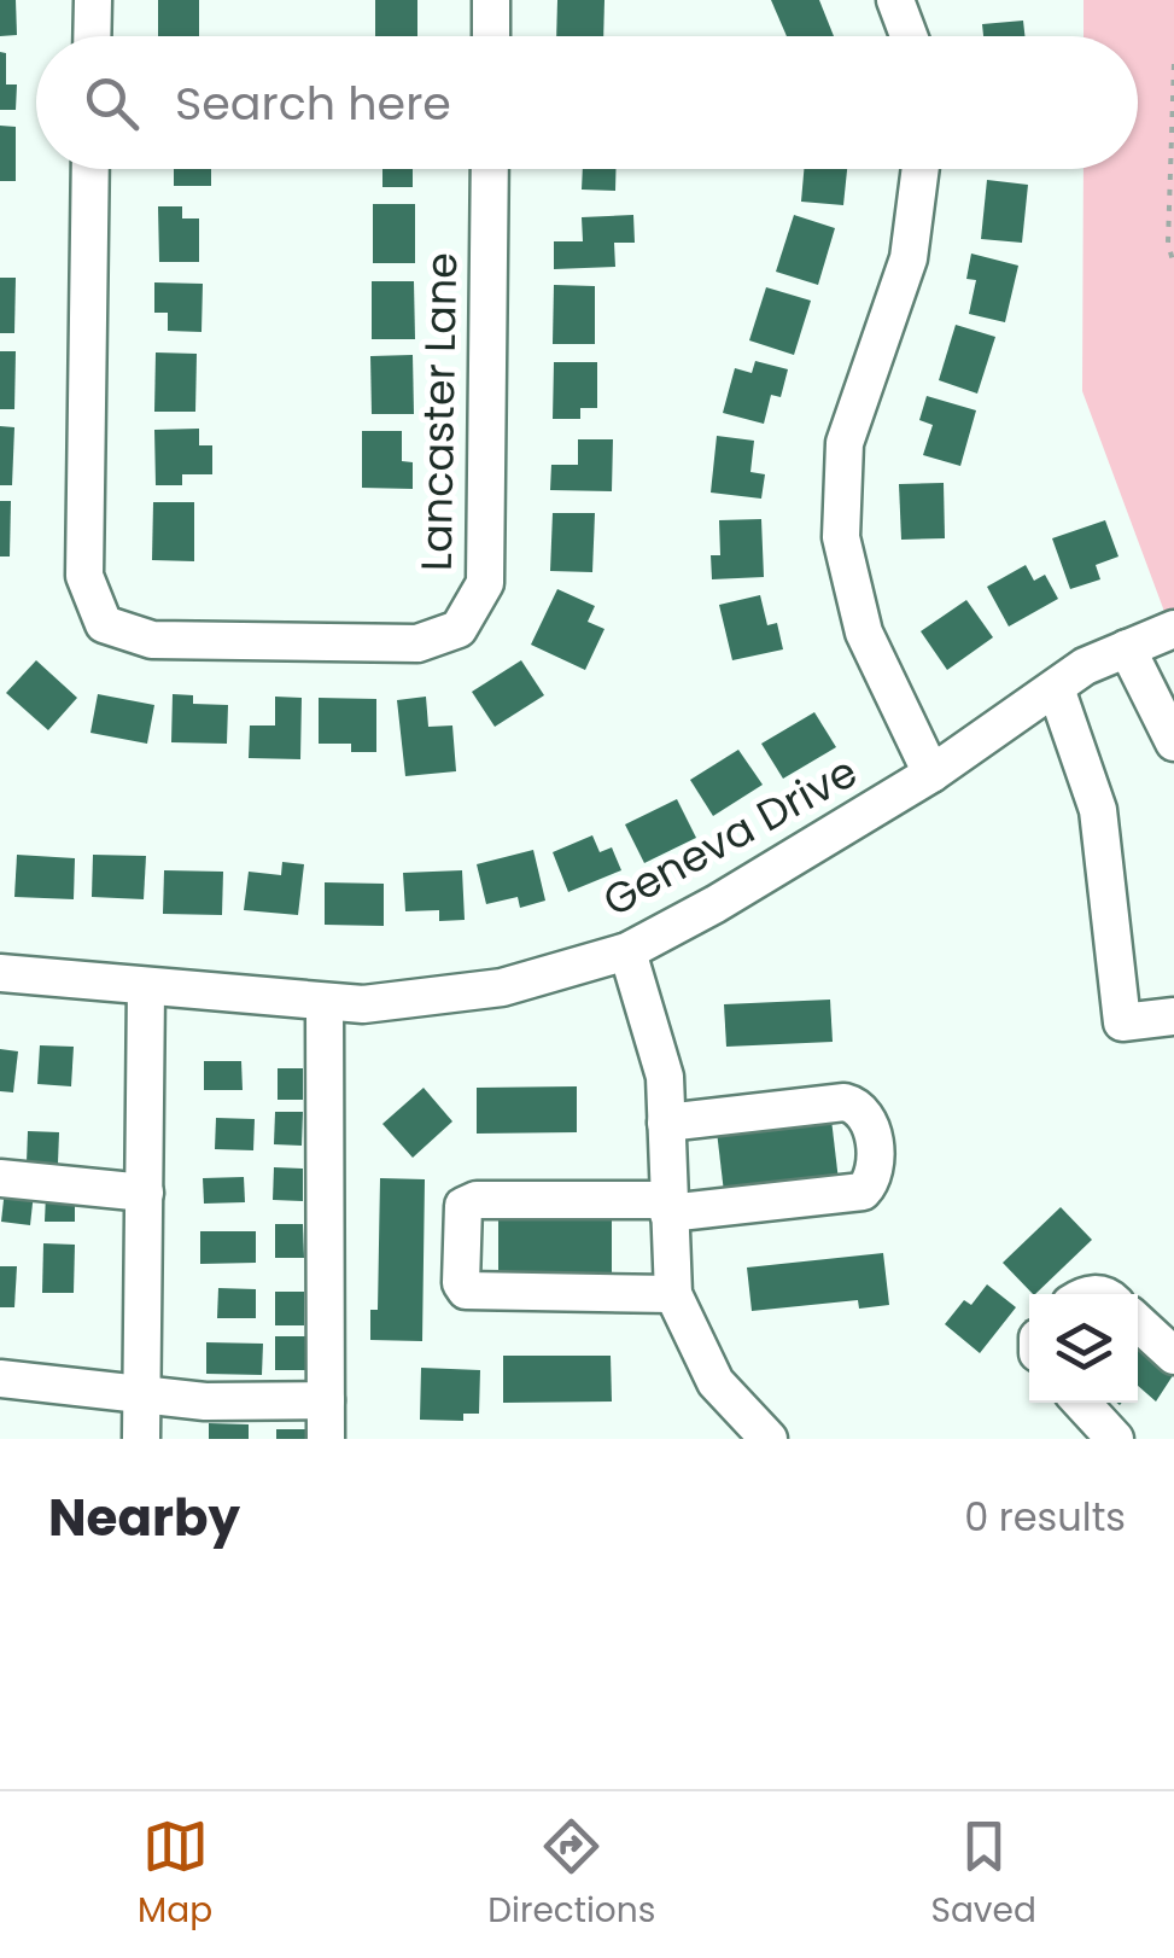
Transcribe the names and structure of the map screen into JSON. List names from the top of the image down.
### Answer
{
  "streets": {
    "street": ["Lancaster Lane", "Geneva Drive"]
  },
  "page": {
    "search": "Search here",
    "heading": ["Nearby", "0 results"],
    "nav": ["Map", "Directions", "Saved"]
  }
}
